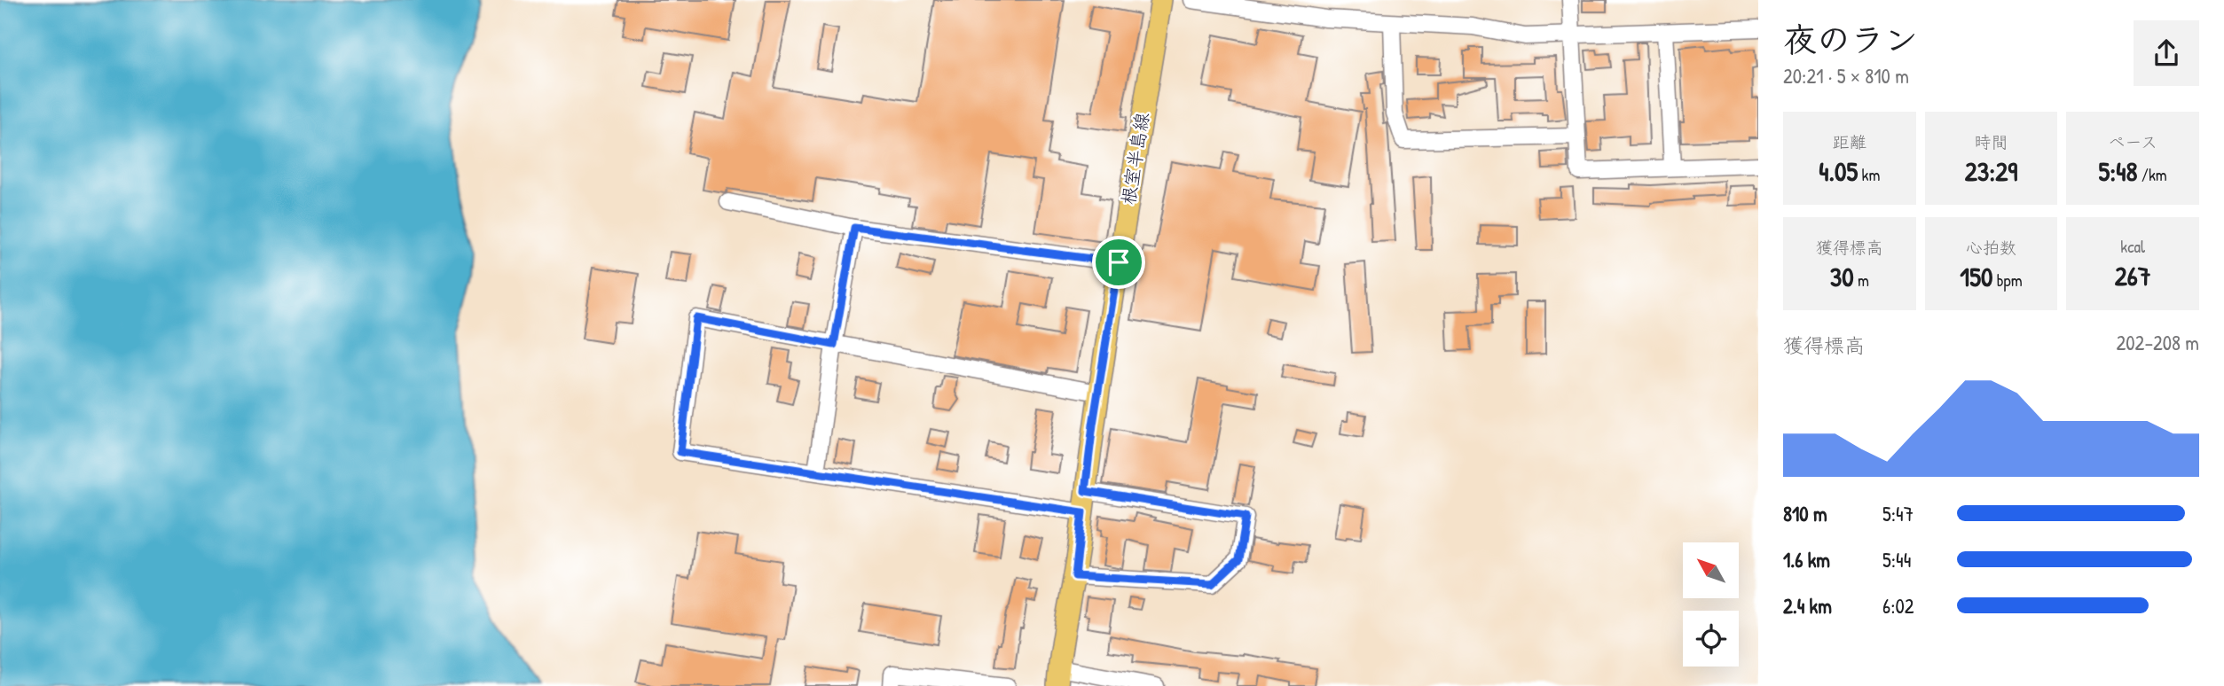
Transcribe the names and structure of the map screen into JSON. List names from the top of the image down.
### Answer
{
  "streets": {
    "main road": ["根室半島線"]
  },
  "north": "top left",
  "page": {
    "heading": ["夜のラン", "20:21 · 5 × 810 m"],
    "stats": [
      ["距離", "4.05 km"],
      ["時間", "23:29"],
      ["ペース", "5:48 /km"],
      ["獲得標高", "30 m"],
      ["心拍数", "150 bpm"],
      ["kcal", "267"]
    ],
    "chart": ["獲得標高", "202–208 m"],
    "list": [
      {
        "name": "810 m",
        "note": "5:47"
      },
      {
        "name": "1.6 km",
        "note": "5:44"
      },
      {
        "name": "2.4 km",
        "note": "6:02"
      }
    ]
  }
}
